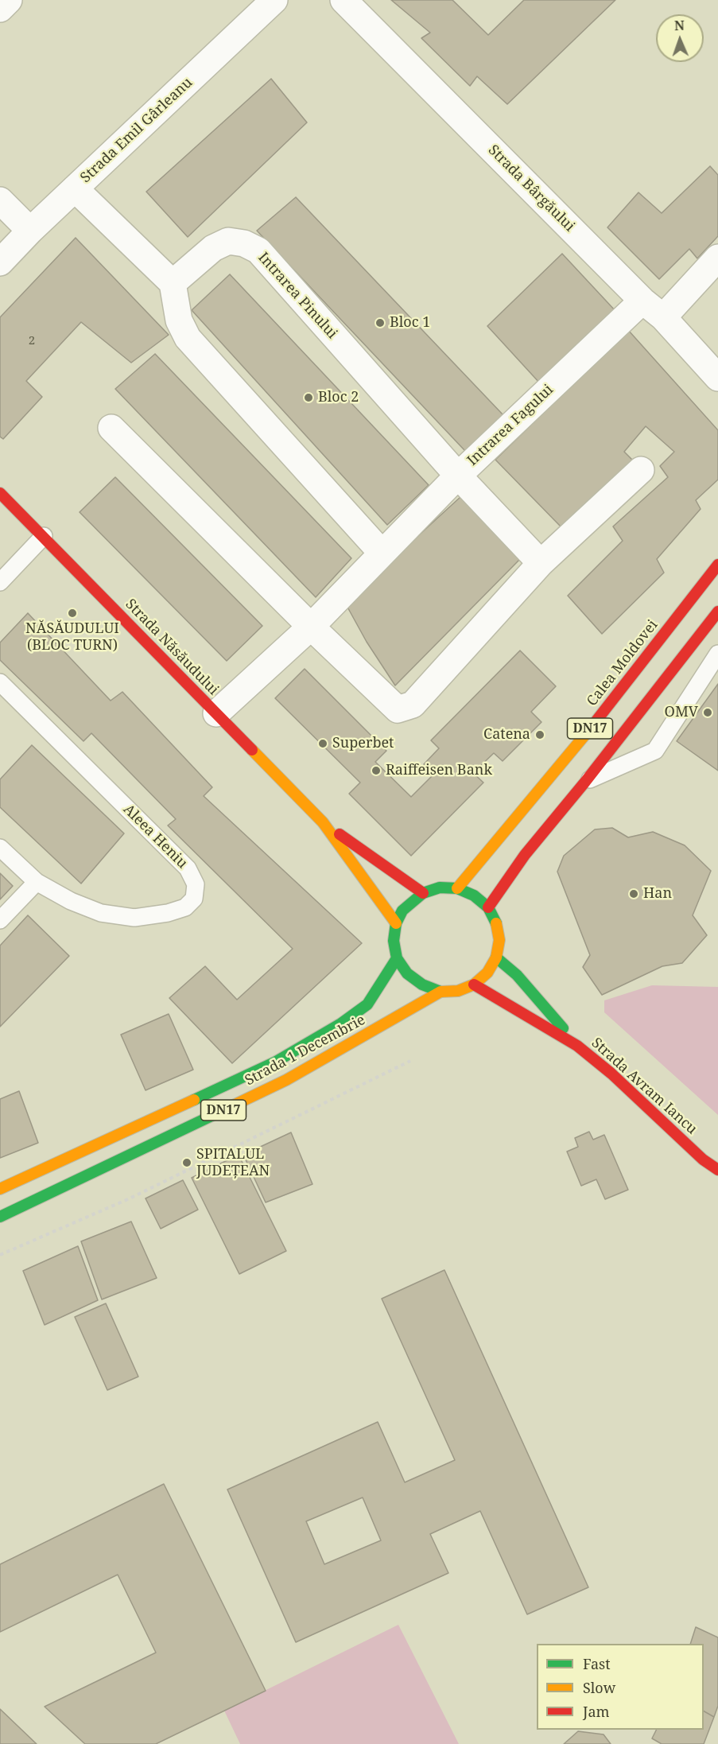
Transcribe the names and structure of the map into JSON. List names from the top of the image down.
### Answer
{
  "streets": {
    "main road": [
      "Strada Năsăudului",
      "Calea Moldovei",
      "DN17",
      "Strada 1 Decembrie",
      "Strada Avram Iancu"
    ],
    "street": [
      "Strada Emil Gârleanu",
      "Strada Bârgăului",
      "Intrarea Pinului",
      "Intrarea Fagului"
    ],
    "lane": ["Aleea Heniu"]
  },
  "crossings": [
    ["Strada Bârgăului", "Intrarea Fagului"],
    ["Intrarea Pinului", "Intrarea Fagului"],
    ["Intrarea Fagului", "Strada Năsăudului"],
    ["Strada Năsăudului", "Calea Moldovei"],
    ["Strada Năsăudului", "DN17"],
    ["Strada Năsăudului", "Strada 1 Decembrie"],
    ["Strada Năsăudului", "Strada Avram Iancu"],
    ["Calea Moldovei", "DN17"],
    ["Calea Moldovei", "Strada 1 Decembrie"],
    ["Calea Moldovei", "Strada Avram Iancu"],
    ["DN17", "Strada 1 Decembrie"],
    ["DN17", "Strada Avram Iancu"],
    ["Strada 1 Decembrie", "Strada Avram Iancu"]
  ],
  "places": [
    "Bloc 1",
    "Bloc 2",
    "NĂSĂUDULUI (BLOC TURN)",
    "OMV",
    "Catena",
    "Superbet",
    "Raiffeisen Bank",
    "Han",
    "SPITALUL JUDEȚEAN"
  ],
  "house_numbers": ["2"],
  "legend": ["Fast", "Slow", "Jam"],
  "north": "top"
}
